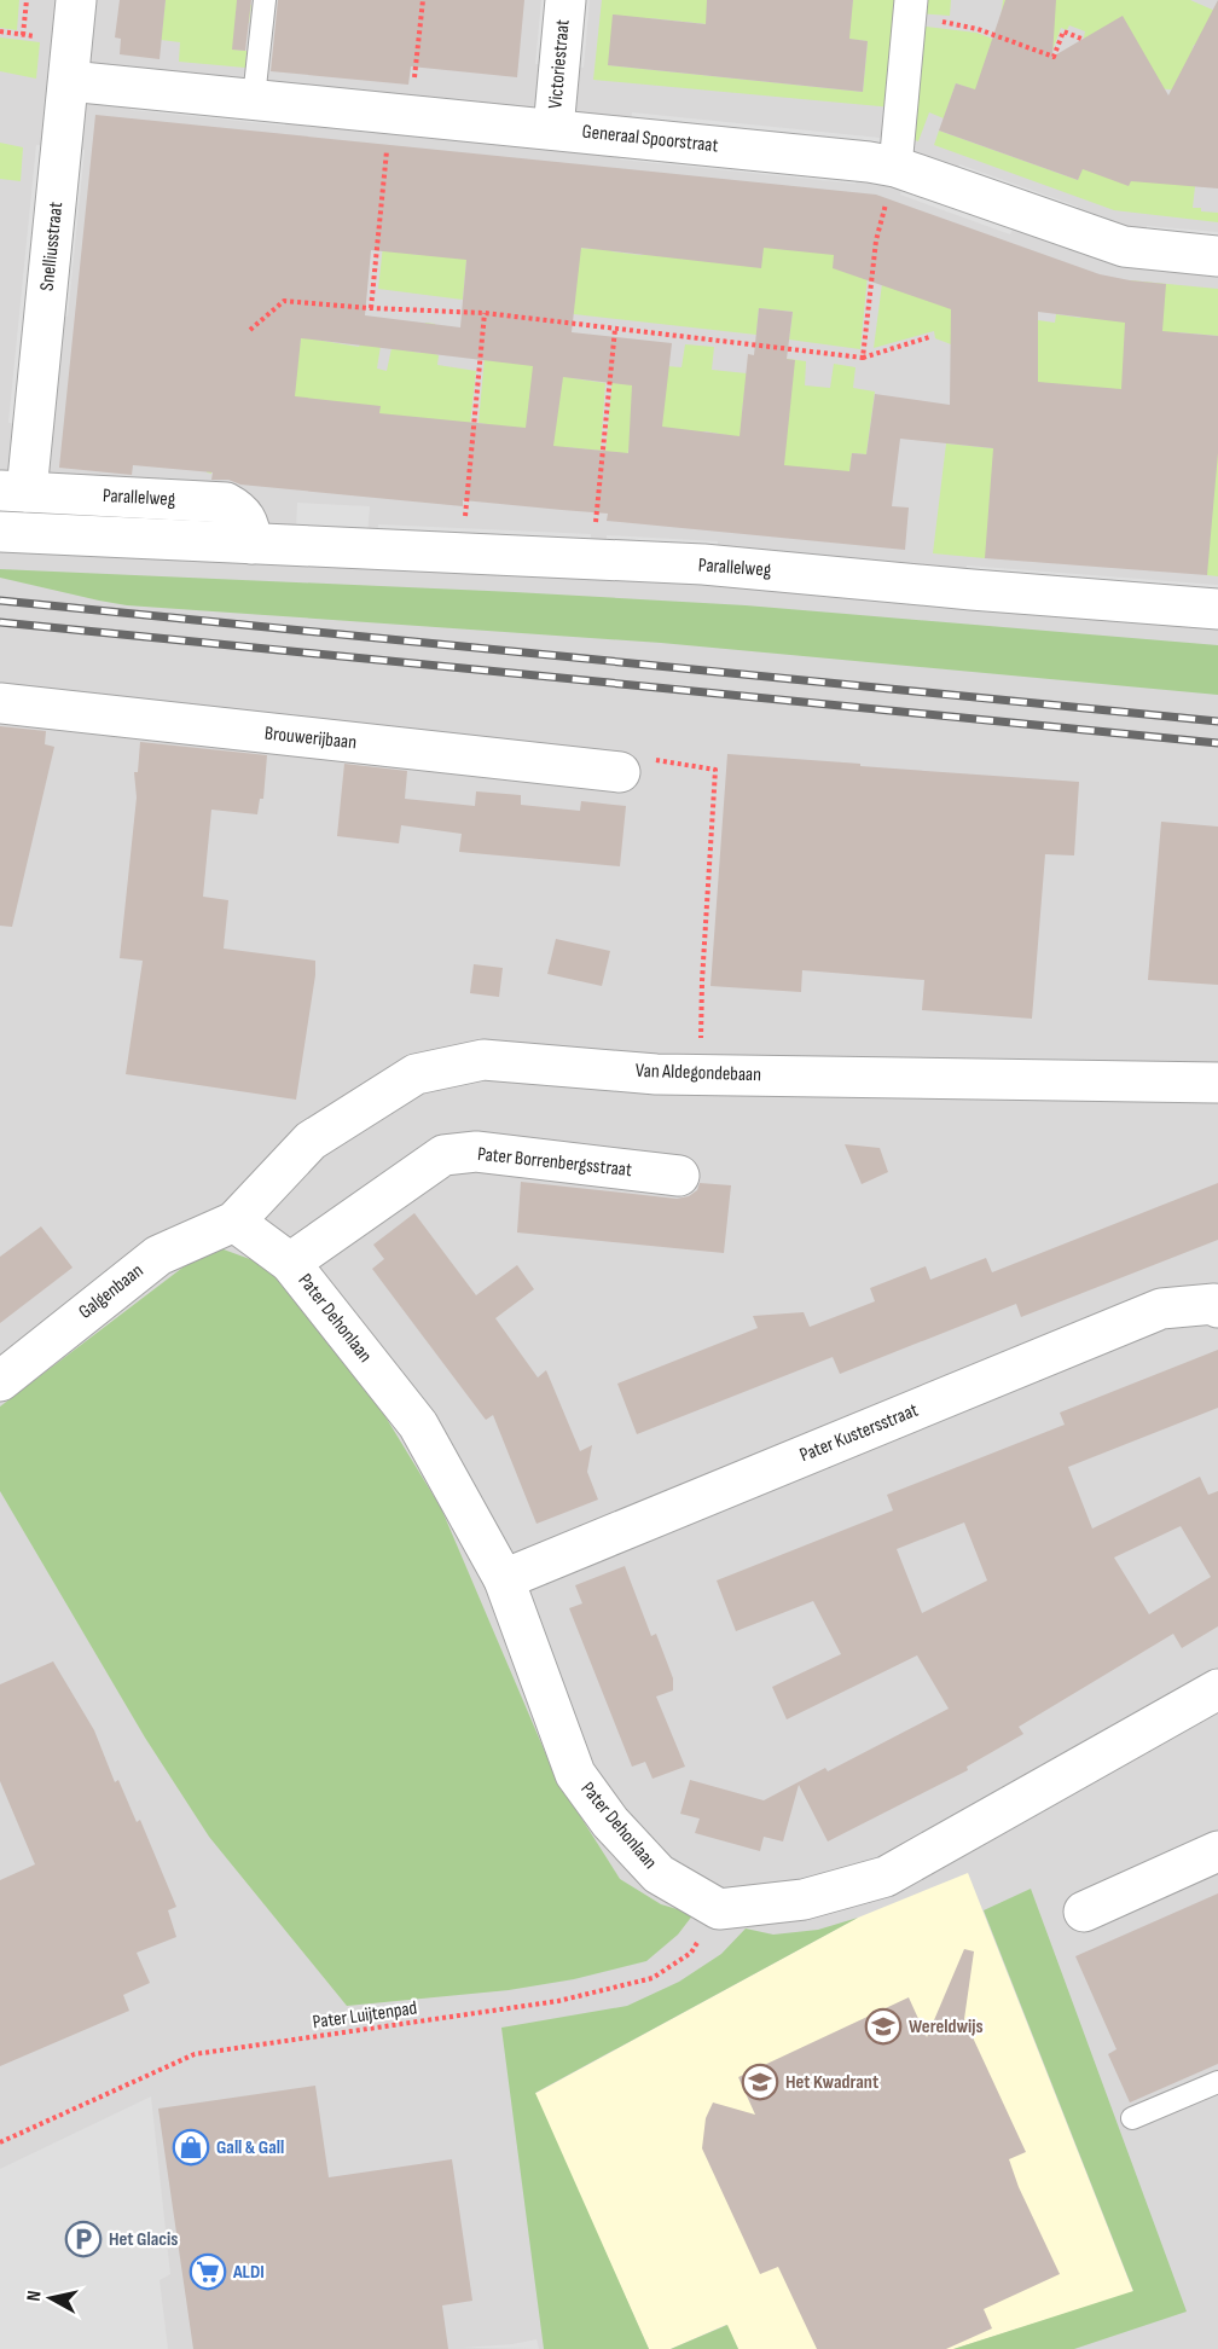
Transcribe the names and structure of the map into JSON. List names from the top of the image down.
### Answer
{
  "streets": {
    "street": [
      "Victoriestraat",
      "Generaal Spoorstraat",
      "Snelliusstraat",
      "Parallelweg",
      "Brouwerijbaan",
      "Van Aldegondebaan",
      "Pater Borrenbergsstraat",
      "Galgenbaan",
      "Pater Dehonlaan",
      "Pater Kustersstraat"
    ],
    "path": ["Pater Luijtenpad"]
  },
  "crossings": [
    ["Victoriestraat", "Generaal Spoorstraat"],
    ["Generaal Spoorstraat", "Snelliusstraat"],
    ["Snelliusstraat", "Parallelweg"],
    ["Van Aldegondebaan", "Galgenbaan"],
    ["Van Aldegondebaan", "Pater Dehonlaan"],
    ["Pater Borrenbergsstraat", "Pater Dehonlaan"],
    ["Galgenbaan", "Pater Dehonlaan"],
    ["Pater Dehonlaan", "Pater Kustersstraat"],
    ["Pater Dehonlaan", "Pater Luijtenpad"]
  ],
  "places": {
    "school or university": ["Wereldwijs", "Het Kwadrant"],
    "shop": ["Gall & Gall"],
    "parking": ["Het Glacis"],
    "supermarket": ["ALDI"]
  },
  "north": "left"
}
